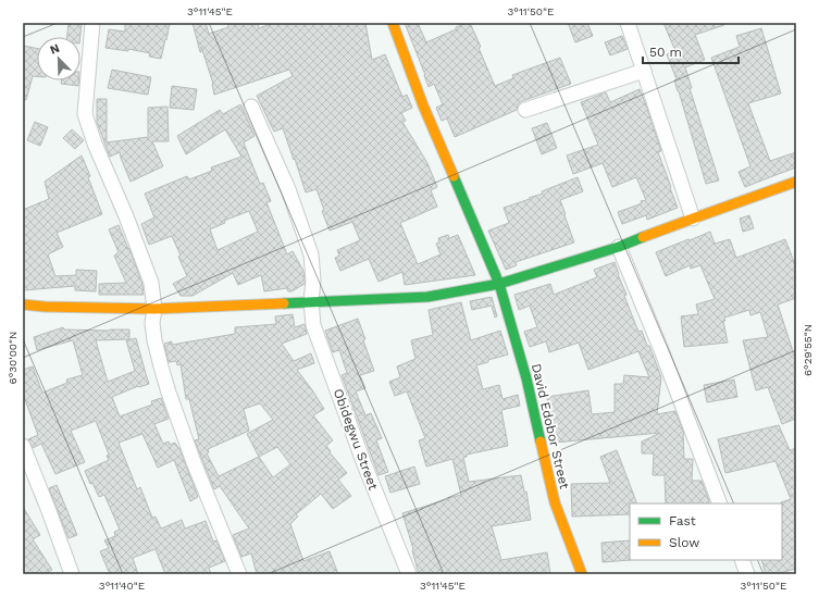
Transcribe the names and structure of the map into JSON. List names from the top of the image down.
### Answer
{
  "streets": {
    "street": ["David Edobor Street", "Obidegwu Street"]
  },
  "legend": ["Fast", "Slow"],
  "scale_bar": "50 m",
  "north": "top left",
  "coordinates": [
    "3°11'45\"E",
    "3°11'50\"E",
    "6°29'55\"N",
    "6°30'00\"N",
    "3°11'40\"E"
  ]
}
